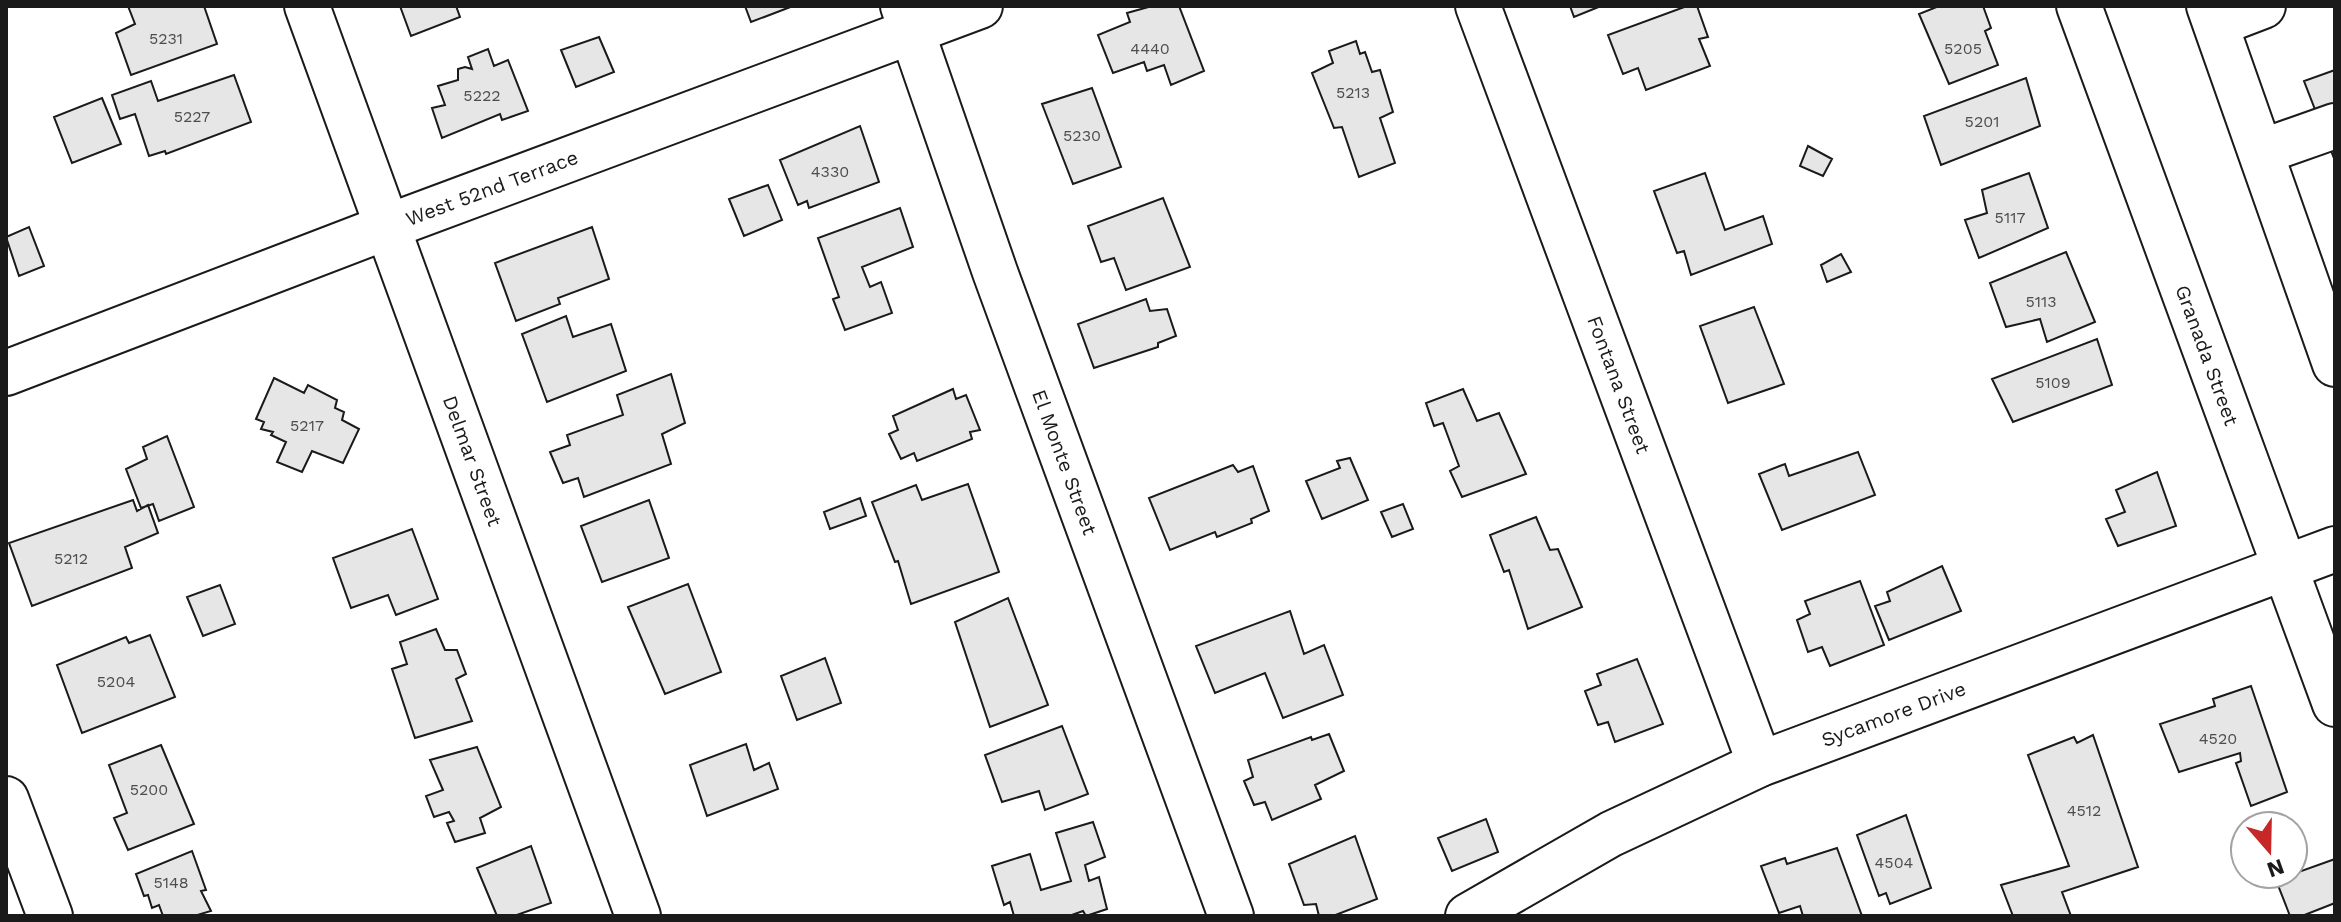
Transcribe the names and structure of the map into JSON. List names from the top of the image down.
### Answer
{
  "streets": {
    "street": [
      "West 52nd Terrace",
      "Granada Street",
      "Fontana Street",
      "Delmar Street",
      "El Monte Street",
      "Sycamore Drive"
    ]
  },
  "crossings": [
    ["West 52nd Terrace", "Delmar Street"],
    ["West 52nd Terrace", "El Monte Street"],
    ["Granada Street", "Sycamore Drive"],
    ["Fontana Street", "Sycamore Drive"]
  ],
  "house_numbers": [
    "5231",
    "4440",
    "5205",
    "5213",
    "5222",
    "5227",
    "5201",
    "5230",
    "4330",
    "5117",
    "5113",
    "5109",
    "5217",
    "5212",
    "5204",
    "4520",
    "5200",
    "4512",
    "4504",
    "5148"
  ],
  "north": "bottom"
}
